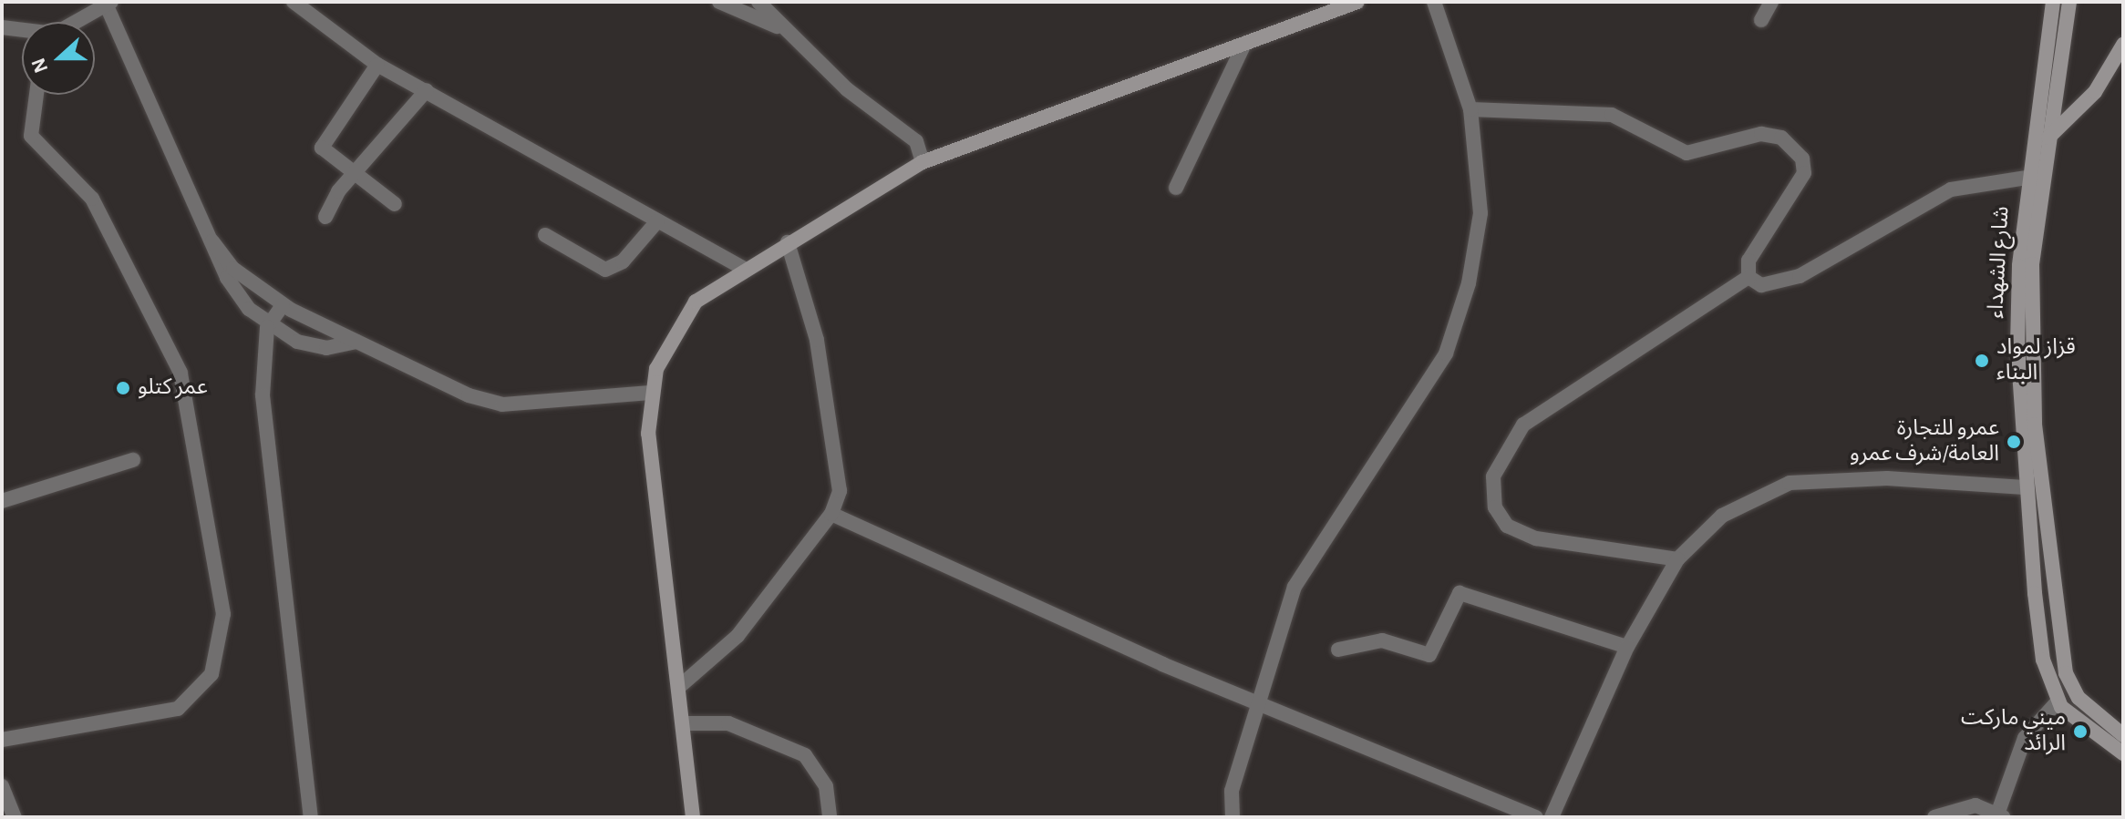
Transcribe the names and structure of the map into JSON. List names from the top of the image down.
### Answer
{
  "streets": {
    "main road": ["شارع الشهداء"]
  },
  "places": [
    "قزاز لمواد البناء",
    "عمر كتلو",
    "عمرو للتجارة العامة/شرف عمرو",
    "ميني ماركت الرائد"
  ],
  "north": "left"
}
